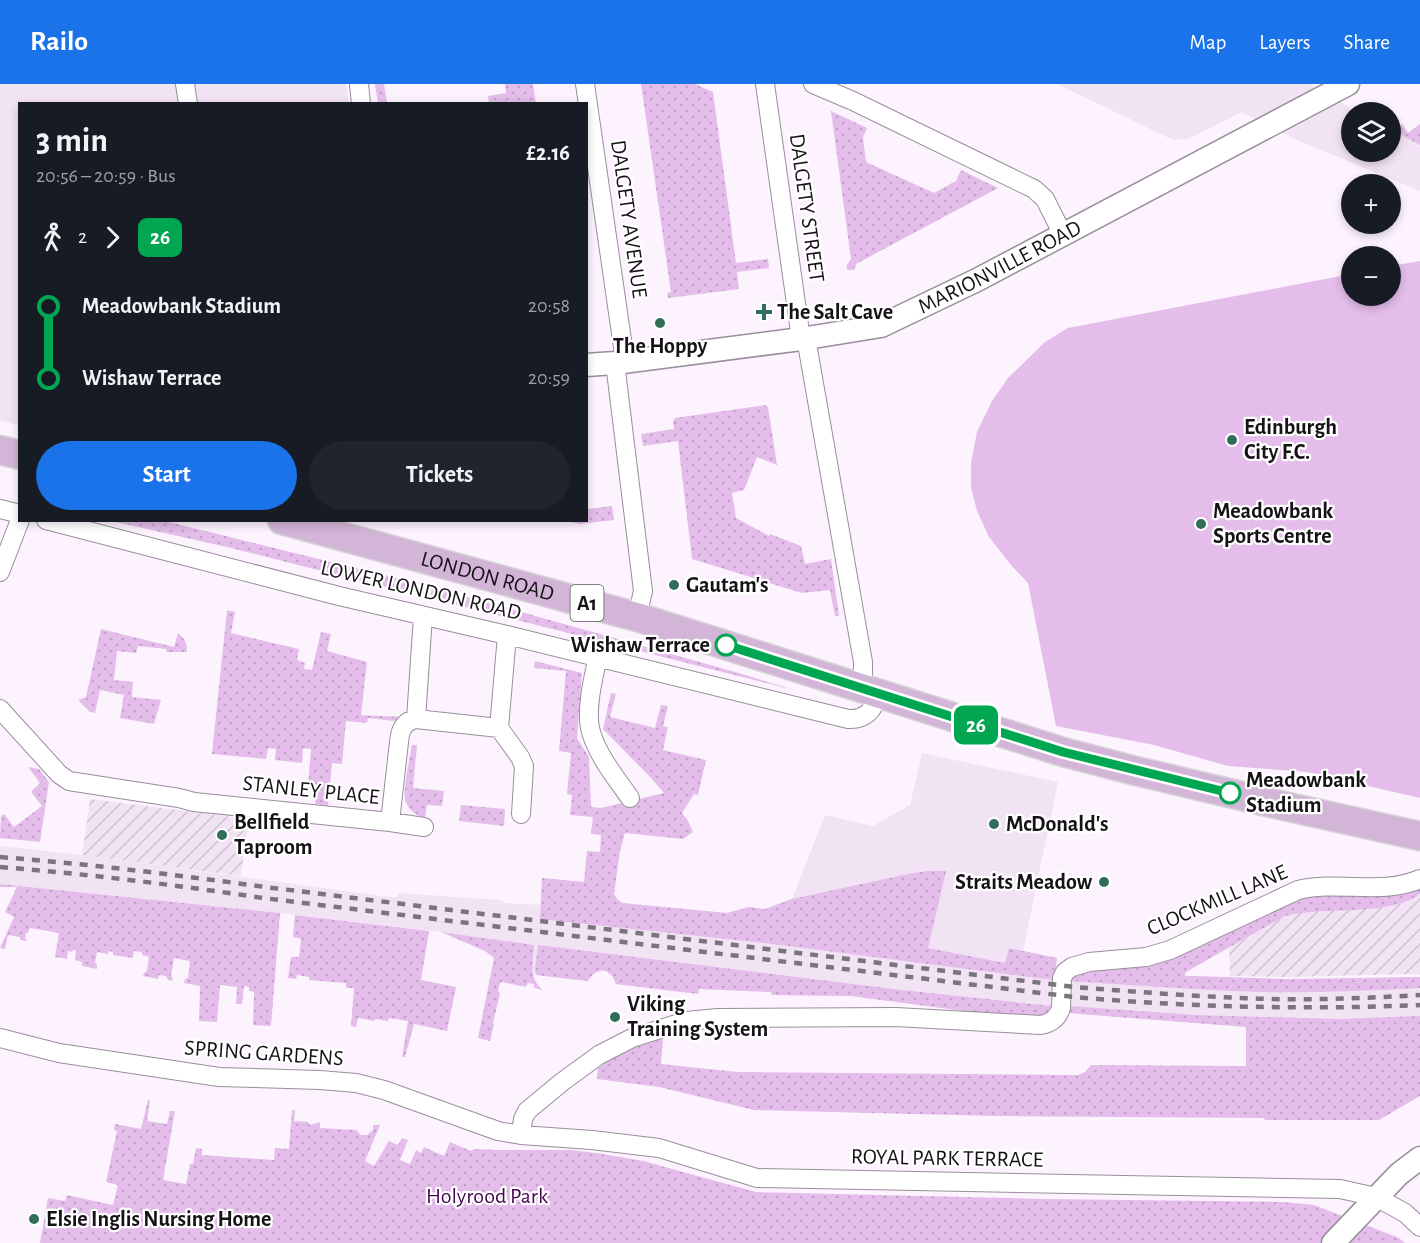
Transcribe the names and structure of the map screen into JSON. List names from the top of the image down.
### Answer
{
  "streets": {
    "main road": ["LONDON ROAD", "A1"],
    "street": [
      "DALGETY STREET",
      "DALGETY AVENUE",
      "MARIONVILLE ROAD",
      "LOWER LONDON ROAD",
      "STANLEY PLACE",
      "CLOCKMILL LANE",
      "SPRING GARDENS",
      "ROYAL PARK TERRACE"
    ]
  },
  "crossings": [
    ["DALGETY STREET", "MARIONVILLE ROAD"],
    ["DALGETY AVENUE", "MARIONVILLE ROAD"],
    ["DALGETY AVENUE", "LONDON ROAD"],
    ["LONDON ROAD", "LOWER LONDON ROAD"],
    ["CLOCKMILL LANE", "SPRING GARDENS"],
    ["CLOCKMILL LANE", "ROYAL PARK TERRACE"],
    ["SPRING GARDENS", "ROYAL PARK TERRACE"]
  ],
  "parks": ["Holyrood Park"],
  "places": {
    "health": ["The Salt Cave"],
    "other": [
      "The Hoppy",
      "Edinburgh City F.C.",
      "Meadowbank Sports Centre",
      "Gautam's",
      "Wishaw Terrace",
      "Meadowbank Stadium",
      "McDonald's",
      "Bellfield Taproom",
      "Straits Meadow",
      "Viking Training System",
      "Elsie Inglis Nursing Home"
    ]
  },
  "lines": ["bus line 26"],
  "page": {
    "header": "Railo",
    "nav": ["Map", "Layers", "Share"],
    "on_map": "26",
    "map_buttons": ["+", "−"],
    "heading": ["3 min", "20:56 – 20:59 · Bus", "£2.16"],
    "legs": ["2", "26"],
    "list": [
      {
        "name": "Meadowbank Stadium",
        "value": "20:58"
      },
      {
        "name": "Wishaw Terrace",
        "value": "20:59"
      }
    ],
    "buttons": ["Start", "Tickets"]
  }
}
